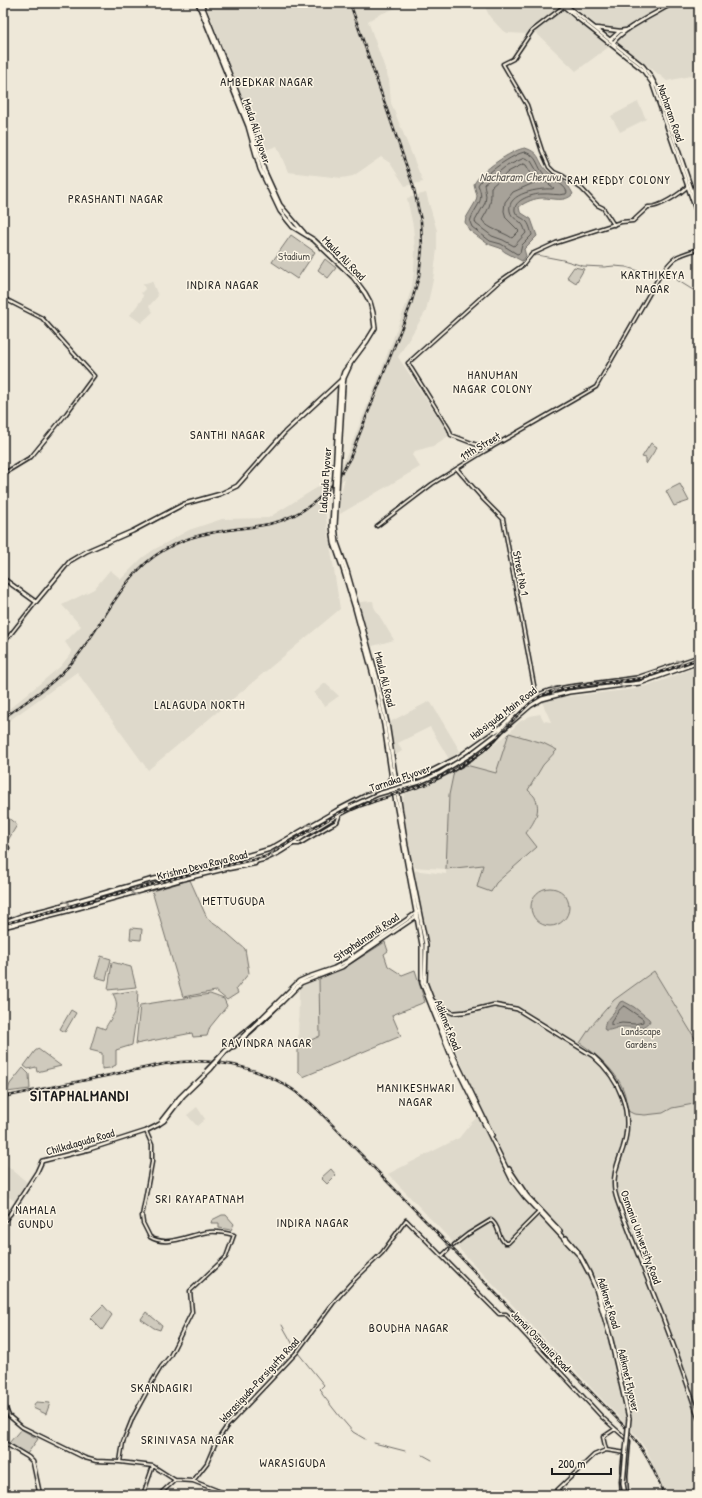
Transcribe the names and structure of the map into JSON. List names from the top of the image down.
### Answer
{
  "streets": {
    "main road": [
      "Nacharam Road",
      "Maula Ali Flyover",
      "Maula Ali Road",
      "Lalaguda Flyover",
      "Habsiguda Main Road",
      "Tarnaka Flyover",
      "Krishna Deva Raya Road",
      "Sitaphalmandi Road",
      "Adikmet Road",
      "Chilkalaguda Road",
      "Osmania University Road",
      "Adikmet Flyover"
    ],
    "street": [
      "11th Street",
      "Street No 1",
      "Jamai Osmania Road",
      "Warasiguda-Parsigutta Road"
    ]
  },
  "crossings": [
    ["Maula Ali Flyover", "Maula Ali Road"],
    ["Maula Ali Road", "Lalaguda Flyover"],
    ["Maula Ali Road", "Habsiguda Main Road"],
    ["Maula Ali Road", "Krishna Deva Raya Road"],
    ["11th Street", "Street No 1"],
    ["Street No 1", "Habsiguda Main Road"],
    ["Habsiguda Main Road", "Tarnaka Flyover"],
    ["Habsiguda Main Road", "Krishna Deva Raya Road"],
    ["Tarnaka Flyover", "Krishna Deva Raya Road"],
    ["Sitaphalmandi Road", "Chilkalaguda Road"],
    ["Adikmet Road", "Osmania University Road"],
    ["Adikmet Road", "Adikmet Flyover"],
    ["Jamai Osmania Road", "Warasiguda-Parsigutta Road"]
  ],
  "districts": [
    "AMBEDKAR NAGAR",
    "RAM REDDY COLONY",
    "PRASHANTI NAGAR",
    "KARTHIKEYA NAGAR",
    "INDIRA NAGAR",
    "HANUMAN NAGAR COLONY",
    "SANTHI NAGAR",
    "LALAGUDA NORTH",
    "METTUGUDA",
    "RAVINDRA NAGAR",
    "MANIKESHWARI NAGAR",
    "SITAPHALMANDI",
    "SRI RAYAPATNAM",
    "NAMALA GUNDU",
    "INDIRA NAGAR",
    "BOUDHA NAGAR",
    "SKANDAGIRI",
    "SRINIVASA NAGAR",
    "WARASIGUDA"
  ],
  "water": ["Nacharam Cheruvu"],
  "parks": ["Stadium", "Landscape Gardens"],
  "scale_bar": "200 m"
}
